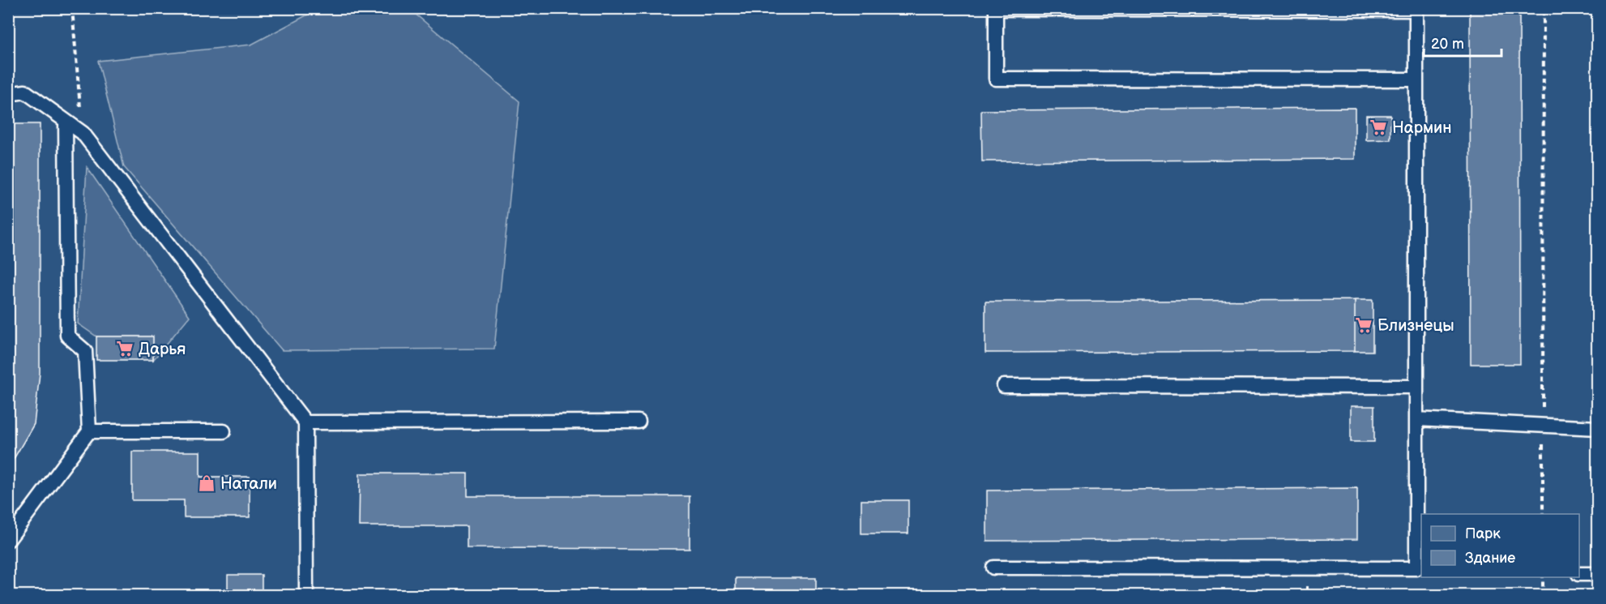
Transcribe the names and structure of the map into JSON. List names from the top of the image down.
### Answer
{
  "places": {
    "supermarket": ["Нармин", "Близнецы", "Дарья"],
    "shop": ["Натали"]
  },
  "legend": ["Парк", "Здание"],
  "scale_bar": "20 m"
}
